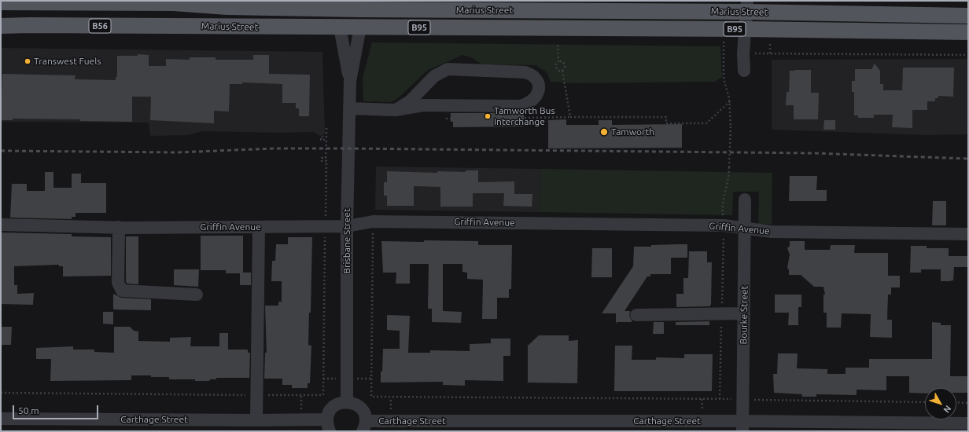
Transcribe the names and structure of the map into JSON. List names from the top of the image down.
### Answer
{
  "streets": {
    "main road": [
      "Marius Street",
      "B56",
      "B95",
      "Brisbane Street"
    ],
    "street": ["Griffin Avenue", "Bourke Street", "Carthage Street"]
  },
  "crossings": [
    ["Marius Street", "Brisbane Street"],
    ["Griffin Avenue", "Brisbane Street"],
    ["Griffin Avenue", "Bourke Street"],
    ["Bourke Street", "Carthage Street"]
  ],
  "places": ["Transwest Fuels", "Tamworth Bus Interchange", "Tamworth"],
  "scale_bar": "50 m",
  "north": "bottom right"
}
